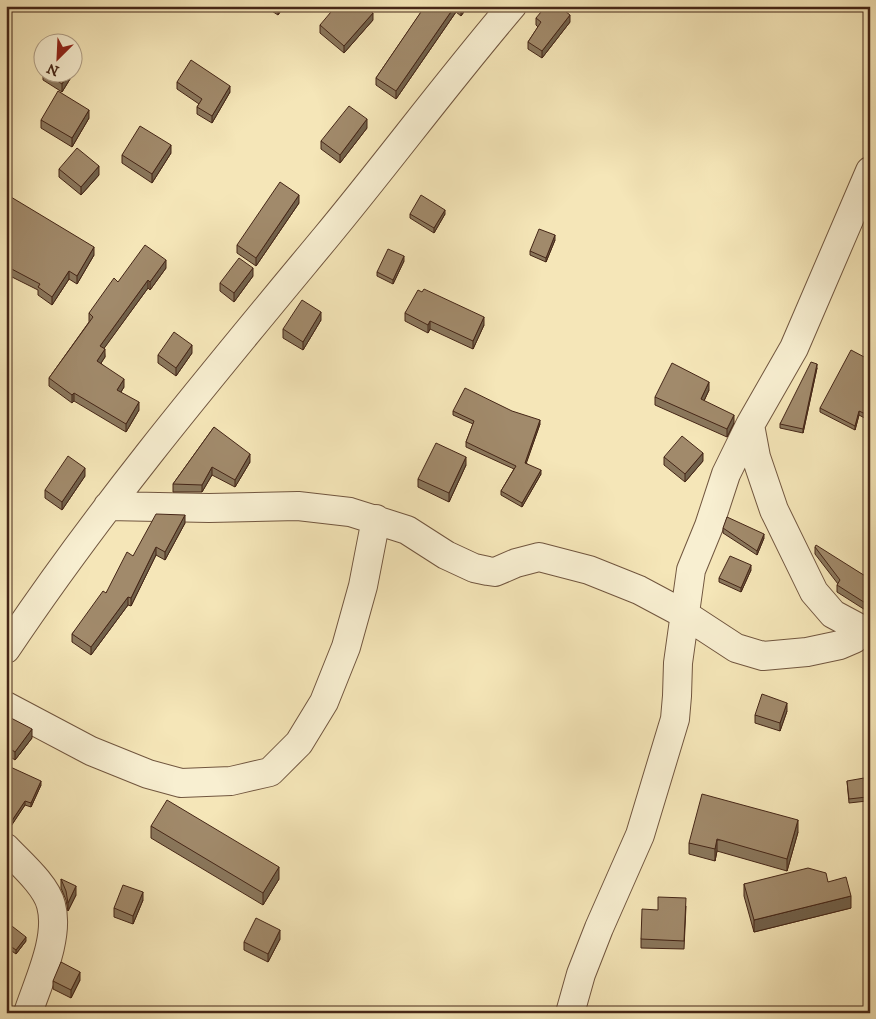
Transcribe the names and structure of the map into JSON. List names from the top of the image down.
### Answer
{
  "north": "bottom left"
}
